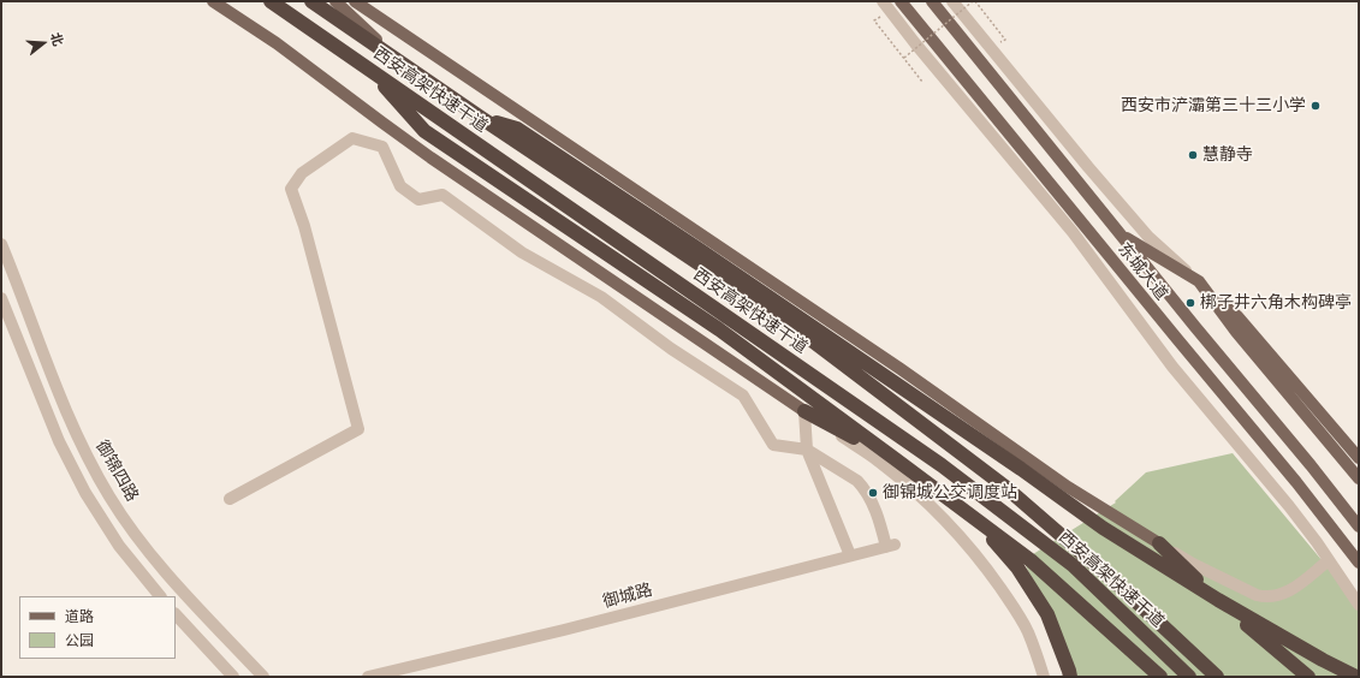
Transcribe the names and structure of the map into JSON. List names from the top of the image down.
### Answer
{
  "streets": {
    "highway": ["西安高架快速干道"],
    "main road": ["东城大道"],
    "street": ["御锦四路", "御城路"]
  },
  "places": [
    "西安市浐灞第三十三小学",
    "慧静寺",
    "梆子井六角木构碑亭",
    "御锦城公交调度站"
  ],
  "legend": ["道路", "公园"],
  "north": "right"
}
